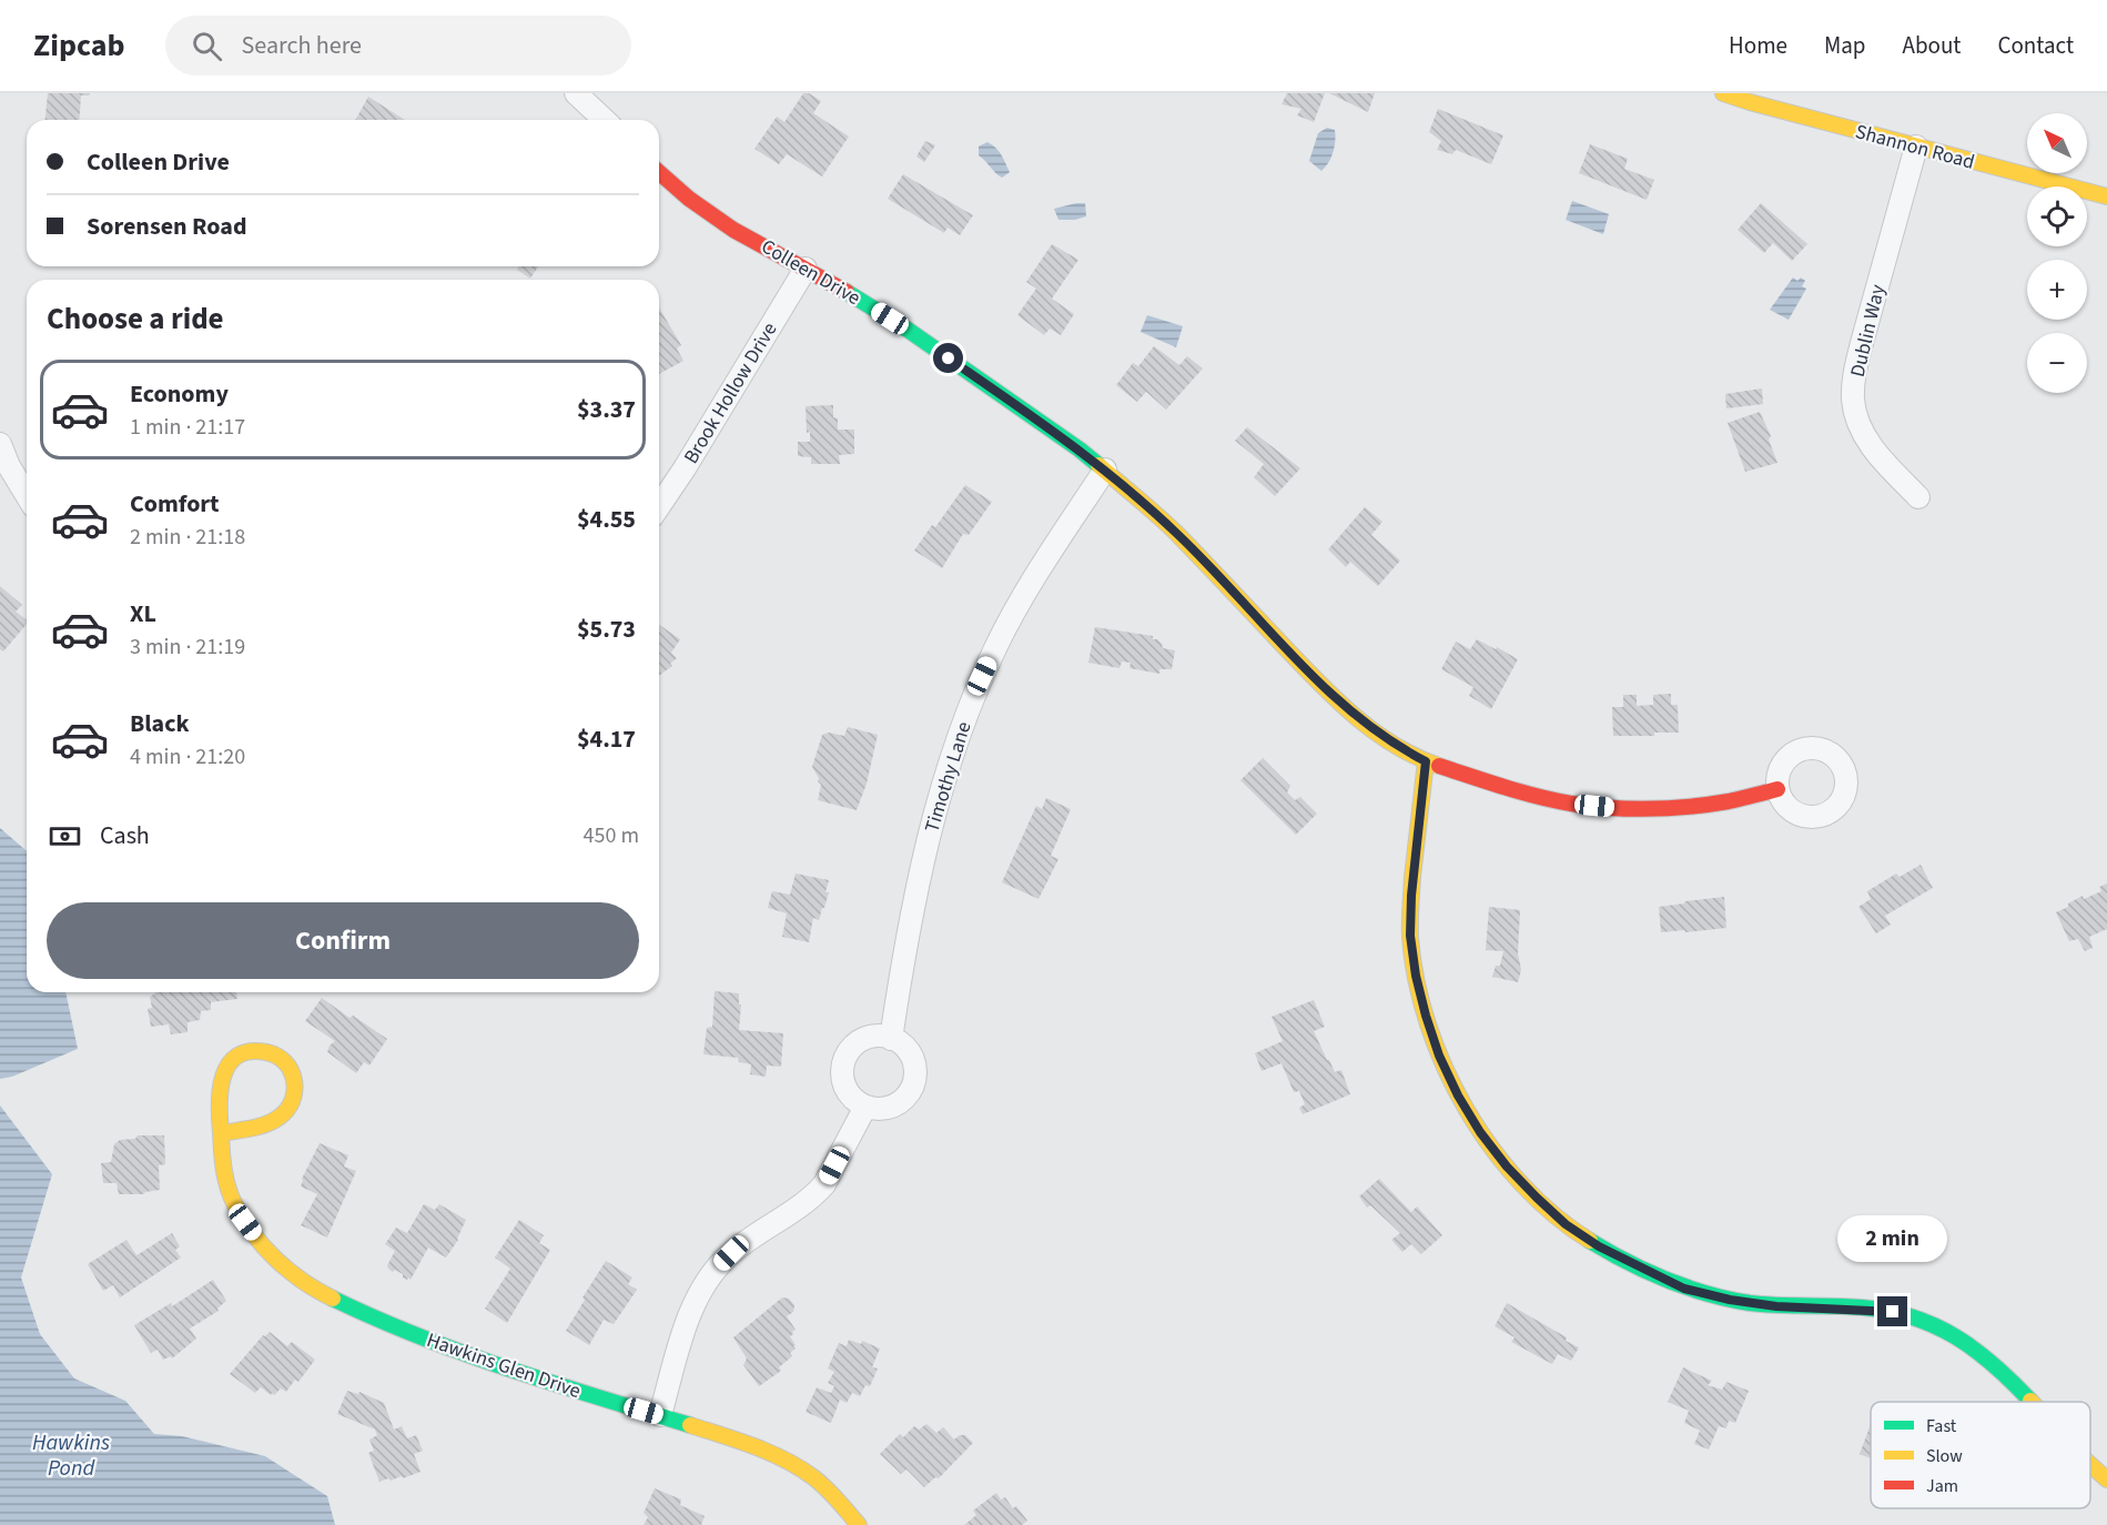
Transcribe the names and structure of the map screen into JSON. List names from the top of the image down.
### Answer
{
  "streets": {
    "street": [
      "Shannon Road",
      "Colleen Drive",
      "Dublin Way",
      "Brook Hollow Drive",
      "Timothy Lane",
      "Hawkins Glen Drive"
    ]
  },
  "crossings": [
    ["Shannon Road", "Dublin Way"],
    ["Colleen Drive", "Brook Hollow Drive"],
    ["Colleen Drive", "Timothy Lane"]
  ],
  "water": ["Hawkins Pond"],
  "legend": ["Fast", "Slow", "Jam"],
  "north": "top left",
  "page": {
    "header": "Zipcab",
    "search": "Search here",
    "nav": [
      "Home",
      "Map",
      "About",
      "Contact"
    ],
    "map_buttons": ["+", "−"],
    "banner": ["Colleen Drive", "Sorensen Road"],
    "heading": "Choose a ride",
    "list": [
      {
        "name": "Economy",
        "note": "1 min · 21:17",
        "value": "$3.37"
      },
      {
        "name": "Comfort",
        "note": "2 min · 21:18",
        "value": "$4.55"
      },
      {
        "name": "XL",
        "note": "3 min · 21:19",
        "value": "$5.73"
      },
      {
        "name": "Black",
        "note": "4 min · 21:20",
        "value": "$4.17"
      }
    ],
    "pay": ["Cash", "450 m"],
    "buttons": "Confirm",
    "bubble": "2 min"
  }
}
